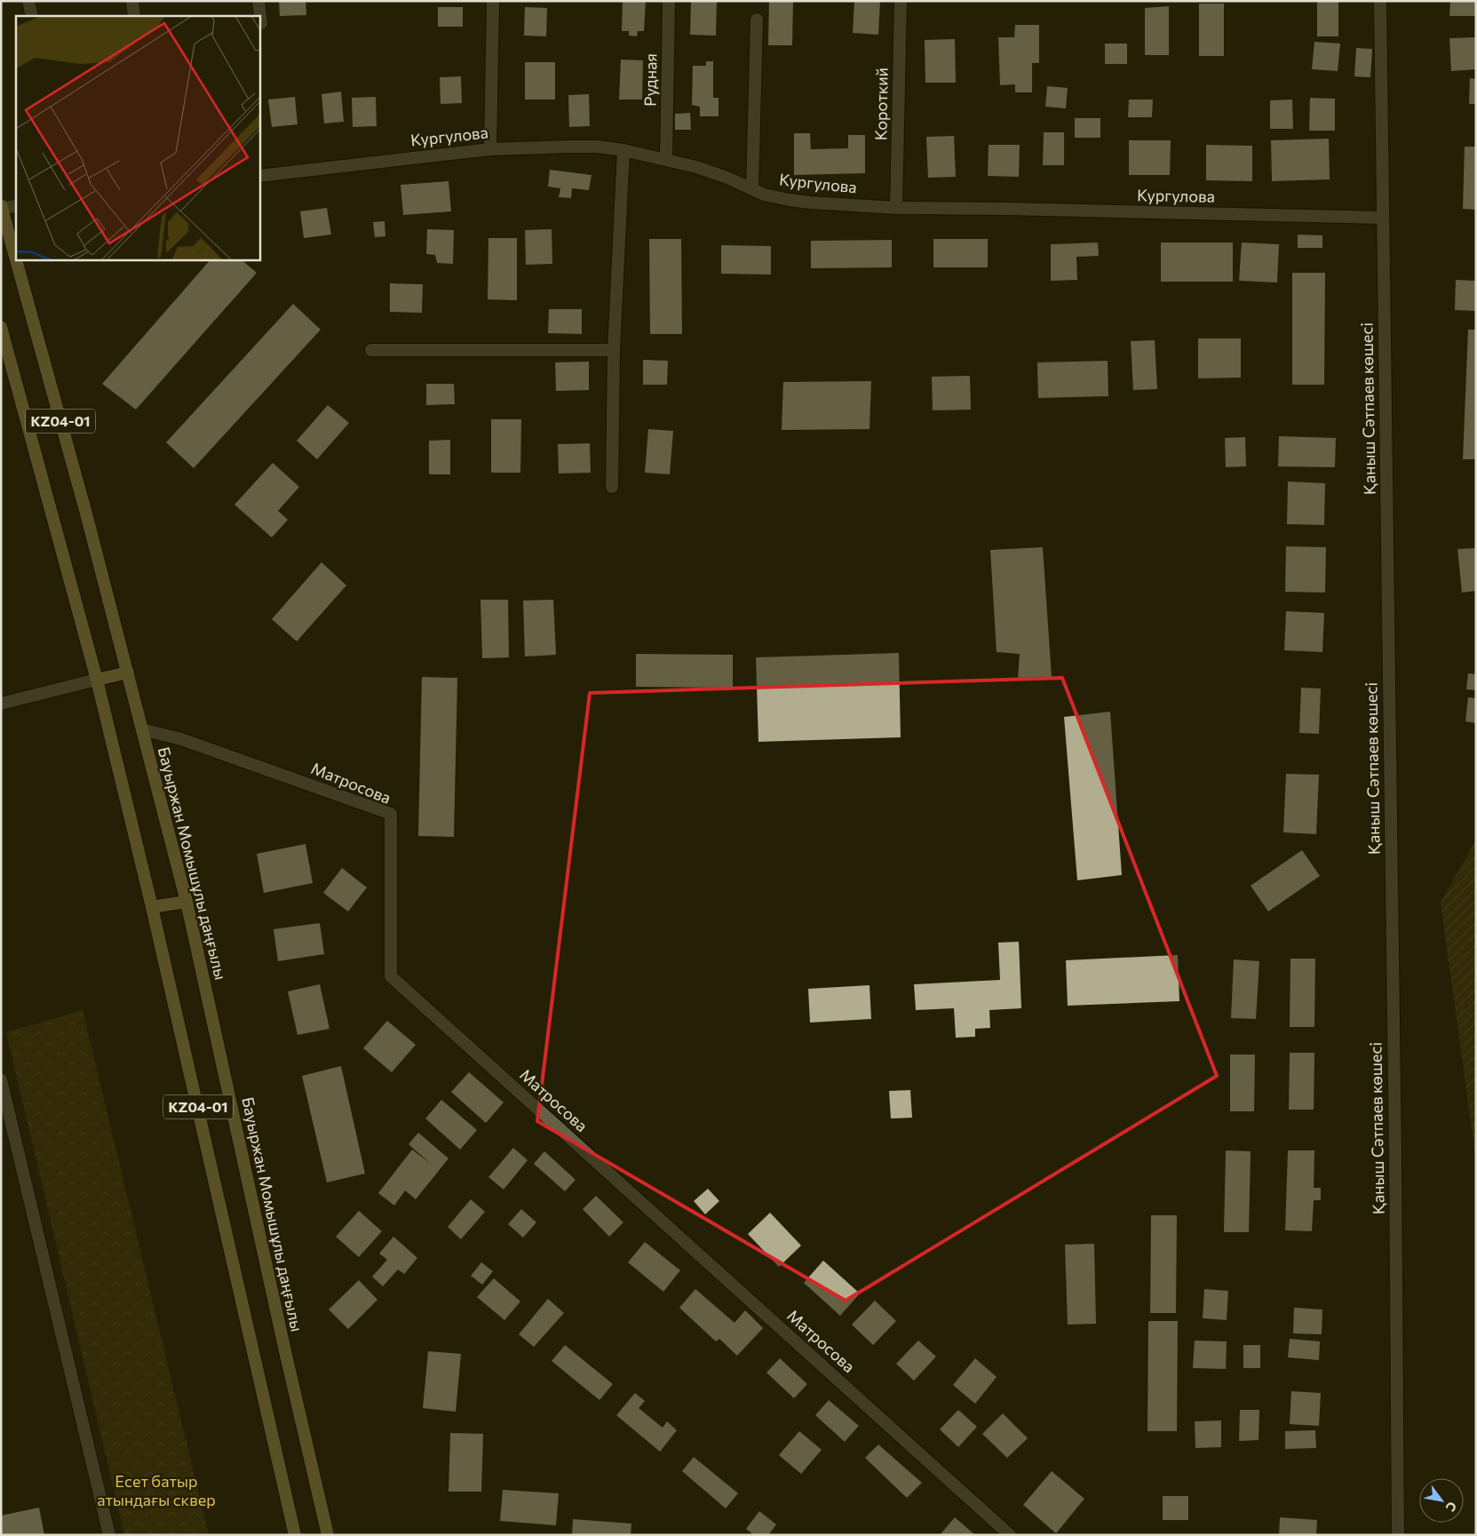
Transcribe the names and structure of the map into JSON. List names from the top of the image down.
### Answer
{
  "streets": {
    "main road": ["KZ04-01", "Бауыржан Момышұлы даңғылы"],
    "street": [
      "Рудная",
      "Короткий",
      "Кургулова",
      "Қаныш Сәтпаев көшесі",
      "Матросова"
    ]
  },
  "crossings": [
    ["Рудная", "Кургулова"],
    ["Короткий", "Кургулова"],
    ["Кургулова", "Қаныш Сәтпаев көшесі"],
    ["Матросова", "Бауыржан Момышұлы даңғылы"]
  ],
  "parks": ["Есет батыр атындағы сквер"],
  "north": "bottom right"
}
